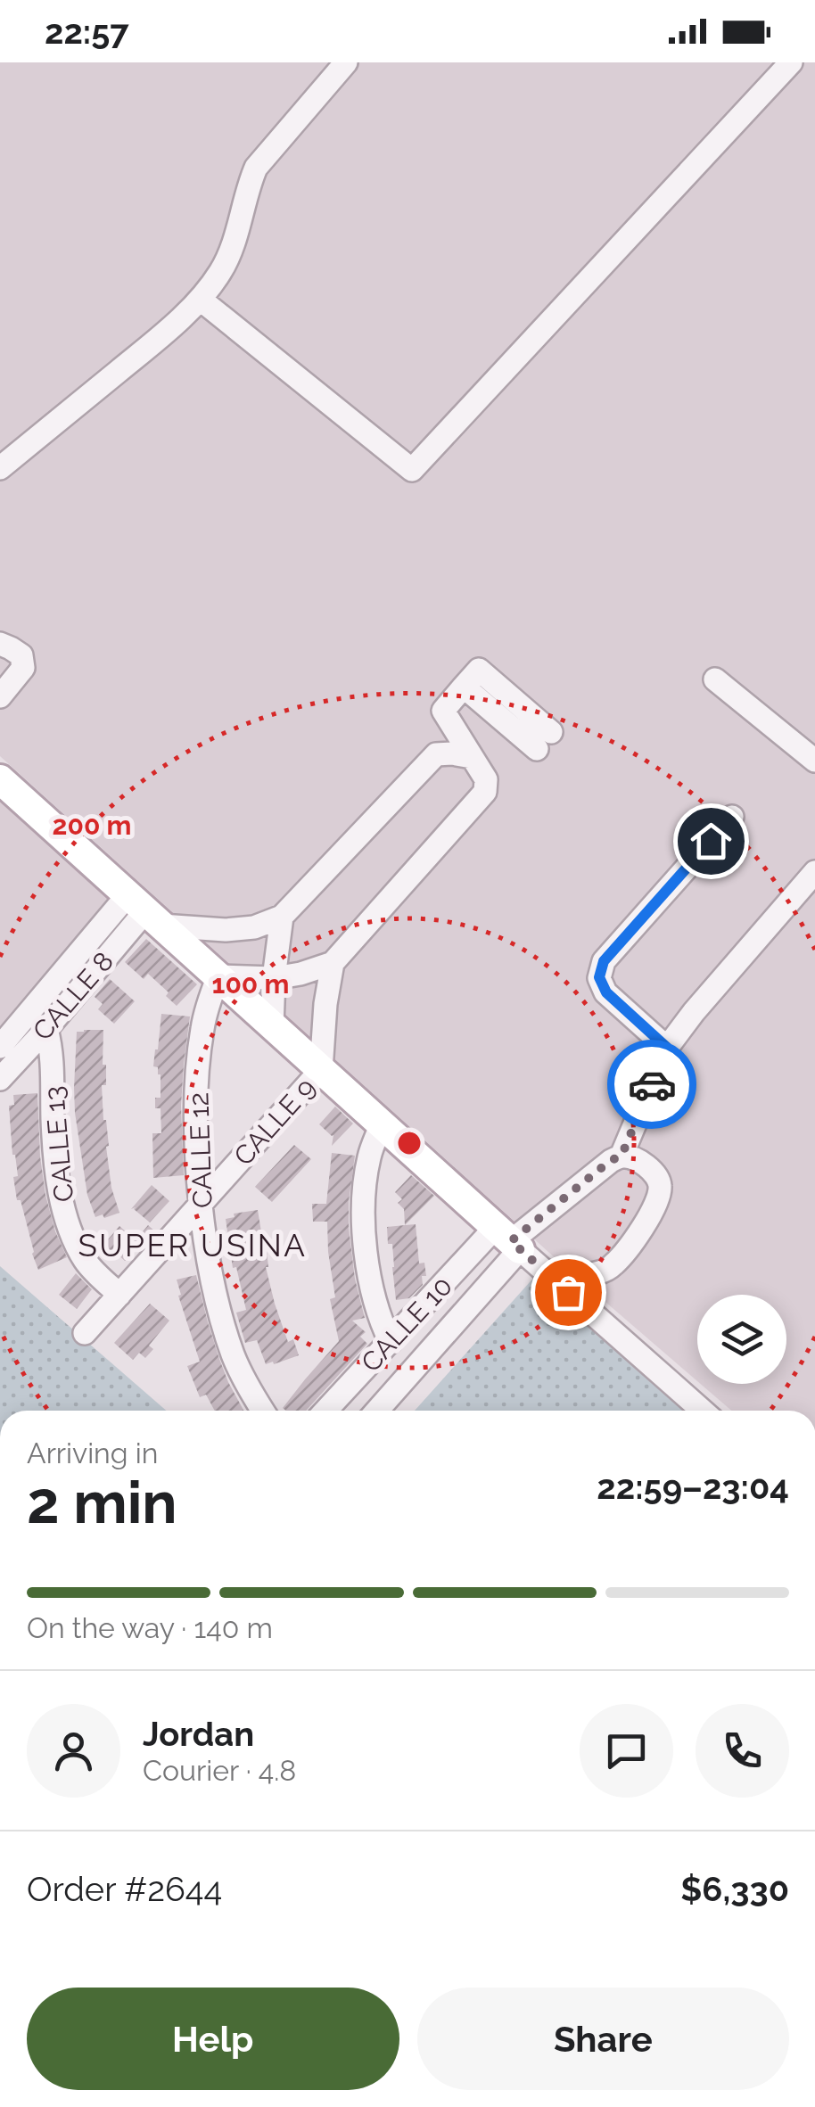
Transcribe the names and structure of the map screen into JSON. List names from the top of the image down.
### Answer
{
  "streets": {
    "street": [
      "CALLE 8",
      "CALLE 9",
      "CALLE 13",
      "CALLE 12",
      "CALLE 10"
    ]
  },
  "crossings": [
    ["CALLE 8", "CALLE 13"],
    ["CALLE 9", "CALLE 13"],
    ["CALLE 9", "CALLE 12"]
  ],
  "districts": ["SUPER USINA"],
  "page": {
    "status": "22:57",
    "heading": ["2 min", "Arriving in", "22:59–23:04"],
    "panel": [
      "Jordan",
      "Courier · 4.8",
      "Order #2644",
      "$6,330"
    ],
    "bar": "On the way · 140 m",
    "buttons": ["Help", "Share"]
  },
  "rings": ["200 m", "100 m"]
}
